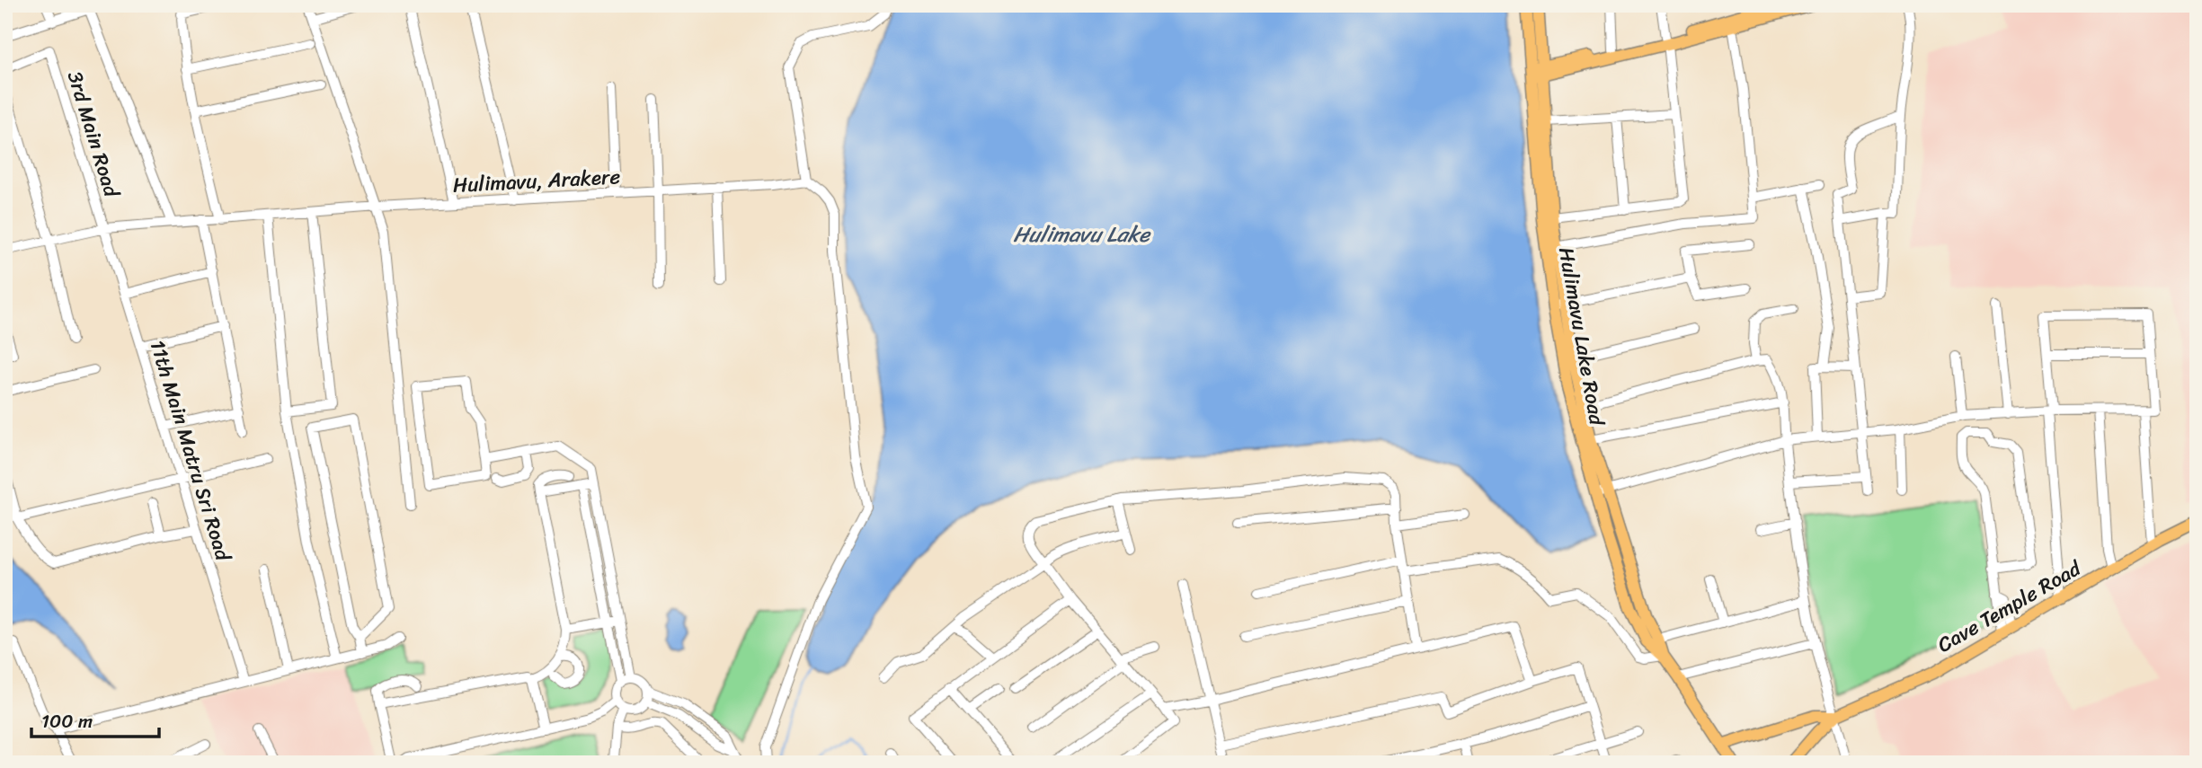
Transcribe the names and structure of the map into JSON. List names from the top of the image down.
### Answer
{
  "streets": {
    "main road": ["Hulimavu Lake Road", "Cave Temple Road"],
    "street": ["3rd Main Road", "Hulimavu, Arakere", "11th Main Matru Sri Road"]
  },
  "crossings": [
    ["3rd Main Road", "Hulimavu, Arakere"],
    ["3rd Main Road", "11th Main Matru Sri Road"],
    ["Hulimavu, Arakere", "11th Main Matru Sri Road"],
    ["Hulimavu Lake Road", "Cave Temple Road"]
  ],
  "water": ["Hulimavu Lake"],
  "scale_bar": "100 m"
}
